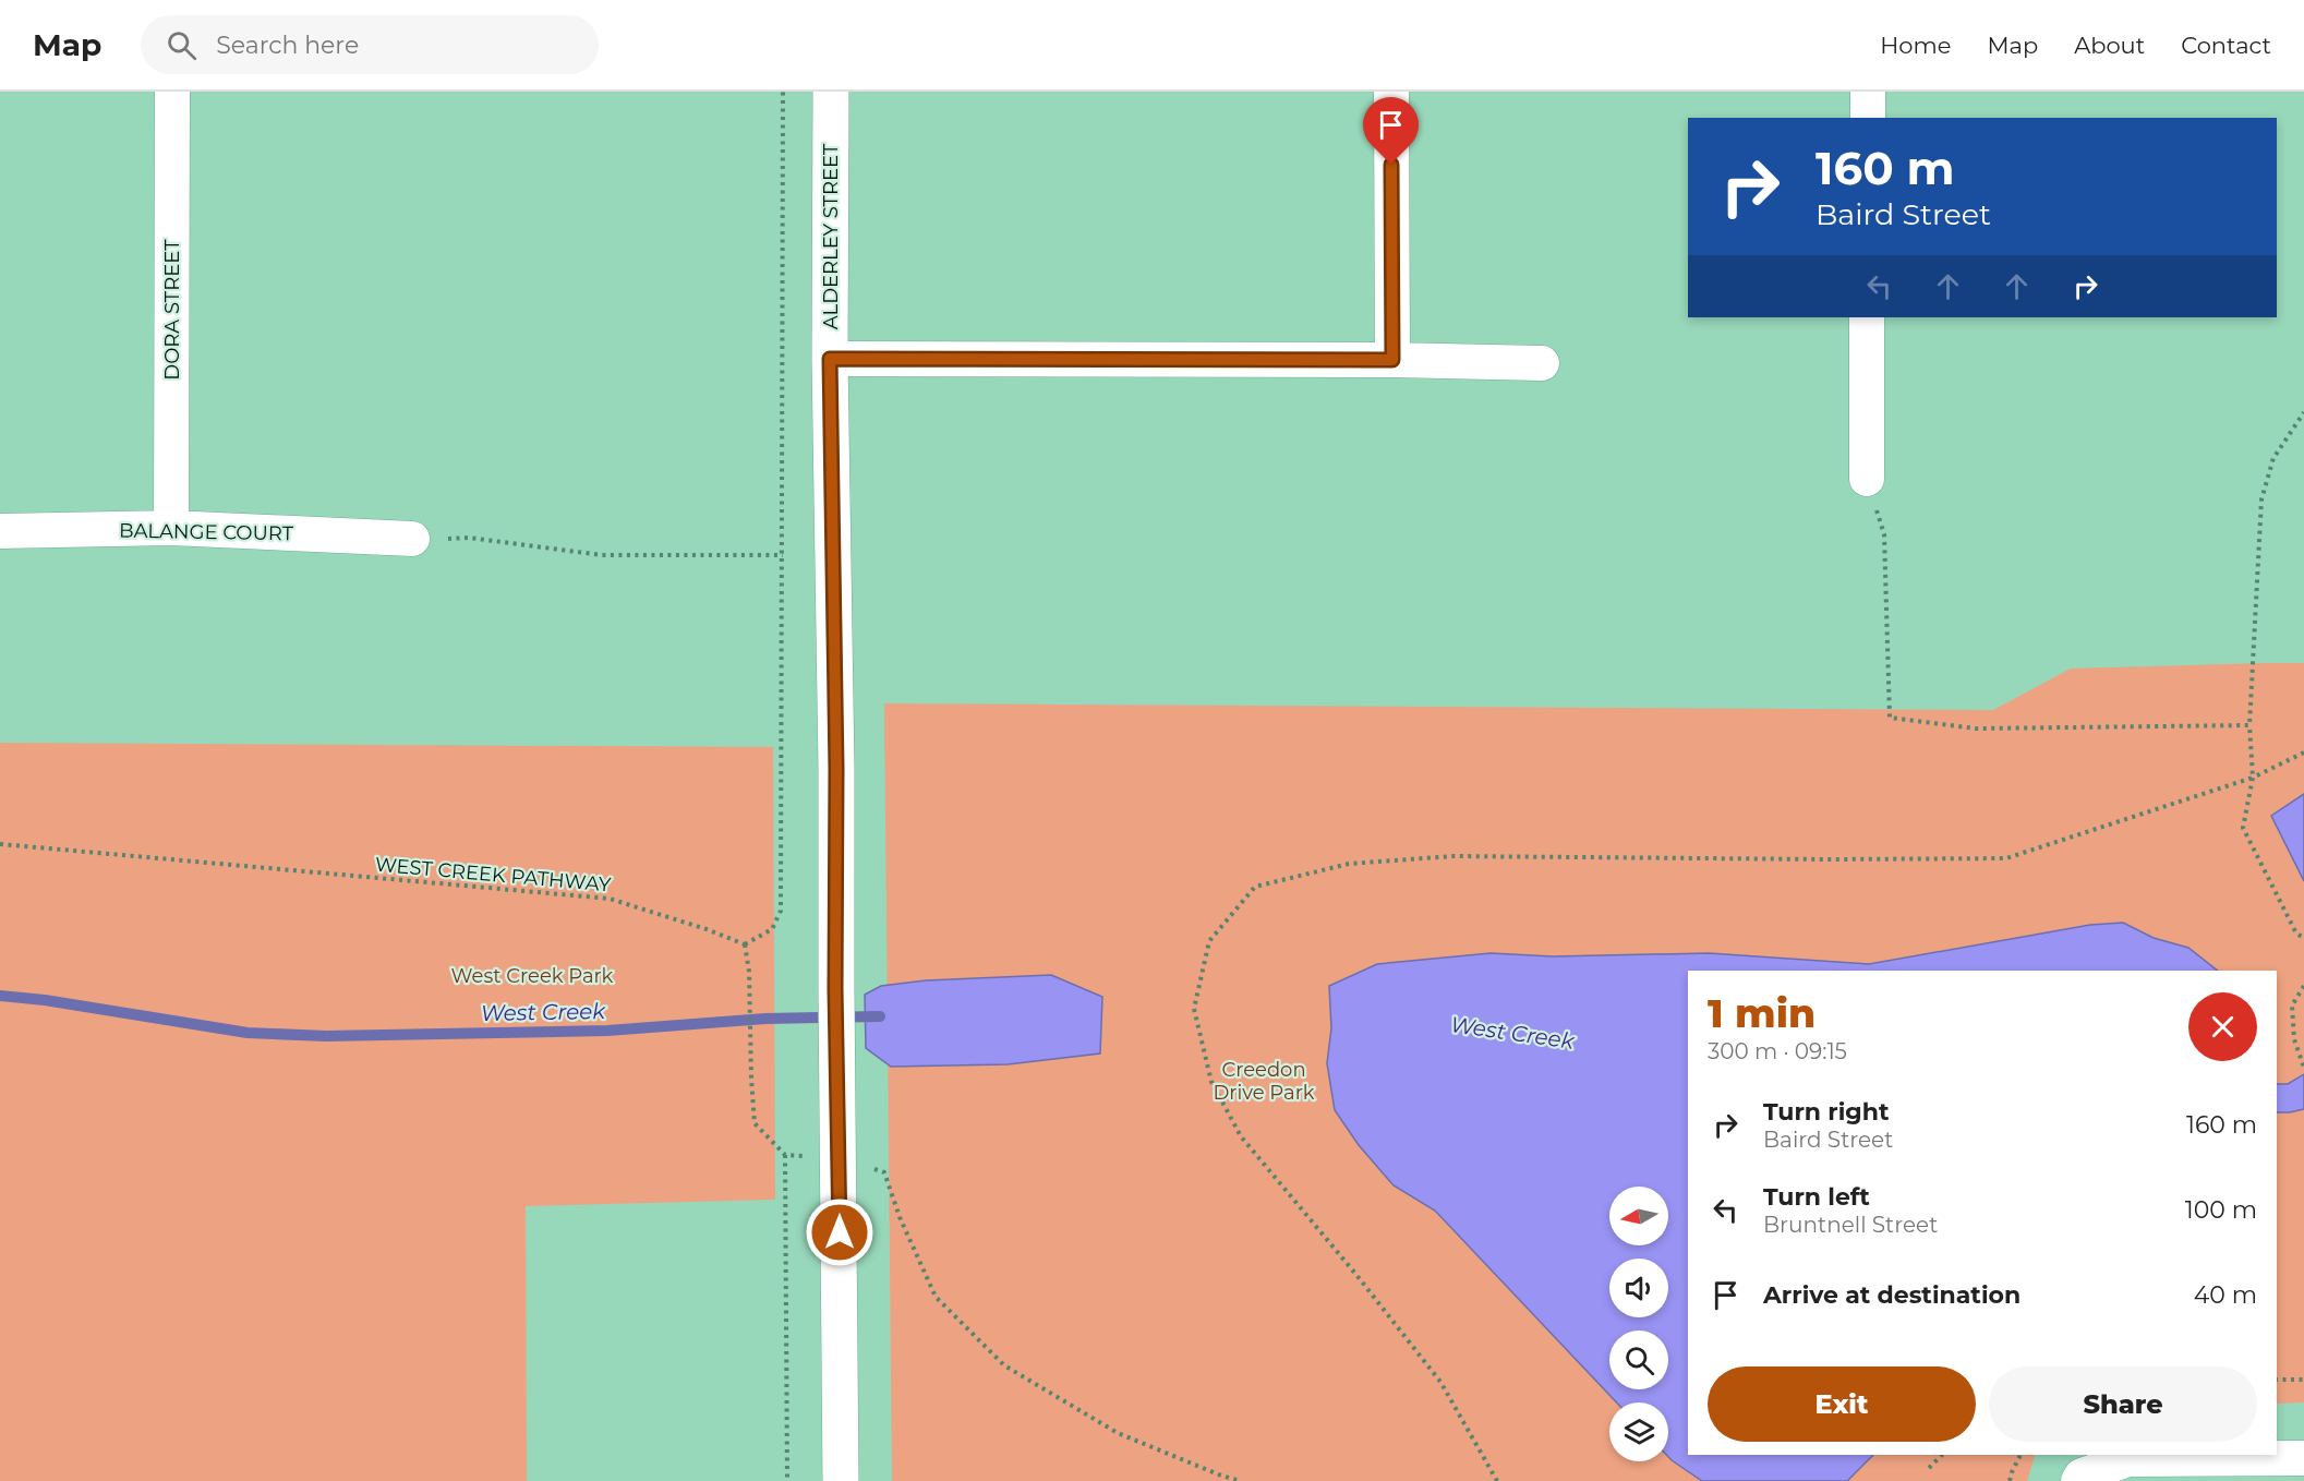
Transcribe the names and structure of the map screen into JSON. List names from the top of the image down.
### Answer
{
  "streets": {
    "street": ["ALDERLEY STREET", "DORA STREET", "BALANGE COURT"],
    "path": ["WEST CREEK PATHWAY"]
  },
  "crossings": [
    ["DORA STREET", "BALANGE COURT"]
  ],
  "water": ["West Creek"],
  "parks": ["West Creek Park", "Creedon Drive Park"],
  "north": "left",
  "page": {
    "header": "Map",
    "search": "Search here",
    "nav": [
      "Home",
      "Map",
      "About",
      "Contact"
    ],
    "turn": ["160 m", "Baird Street"],
    "heading": ["1 min", "300 m · 09:15"],
    "list": [
      {
        "name": "Turn right",
        "note": "Baird Street",
        "value": "160 m"
      },
      {
        "name": "Turn left",
        "note": "Bruntnell Street",
        "value": "100 m"
      },
      {
        "name": "Arrive at destination",
        "value": "40 m"
      }
    ],
    "buttons": ["Exit", "Share"]
  }
}
